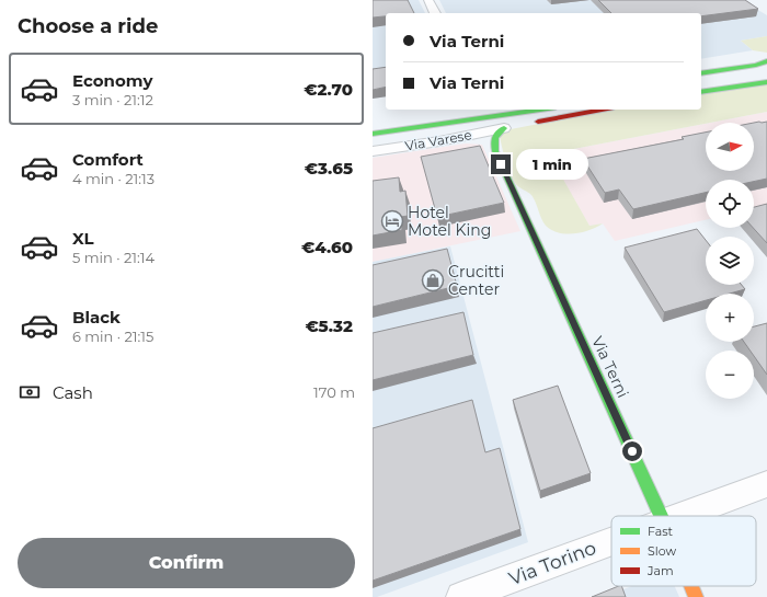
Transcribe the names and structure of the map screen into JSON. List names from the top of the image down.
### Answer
{
  "streets": {
    "main road": ["Via Terni"],
    "street": ["Via Varese", "Via Torino"]
  },
  "places": {
    "hotel": ["Hotel Motel King"],
    "shop": ["Crucitti Center"]
  },
  "legend": ["Fast", "Slow", "Jam"],
  "north": "right",
  "page": {
    "heading": "Choose a ride",
    "banner": ["Via Terni", "Via Terni"],
    "list": [
      {
        "name": "Economy",
        "note": "3 min · 21:12",
        "value": "€2.70"
      },
      {
        "name": "Comfort",
        "note": "4 min · 21:13",
        "value": "€3.65"
      },
      {
        "name": "XL",
        "note": "5 min · 21:14",
        "value": "€4.60"
      },
      {
        "name": "Black",
        "note": "6 min · 21:15",
        "value": "€5.32"
      }
    ],
    "map_buttons": ["+", "−"],
    "bubble": "1 min",
    "pay": ["Cash", "170 m"],
    "buttons": "Confirm"
  }
}
